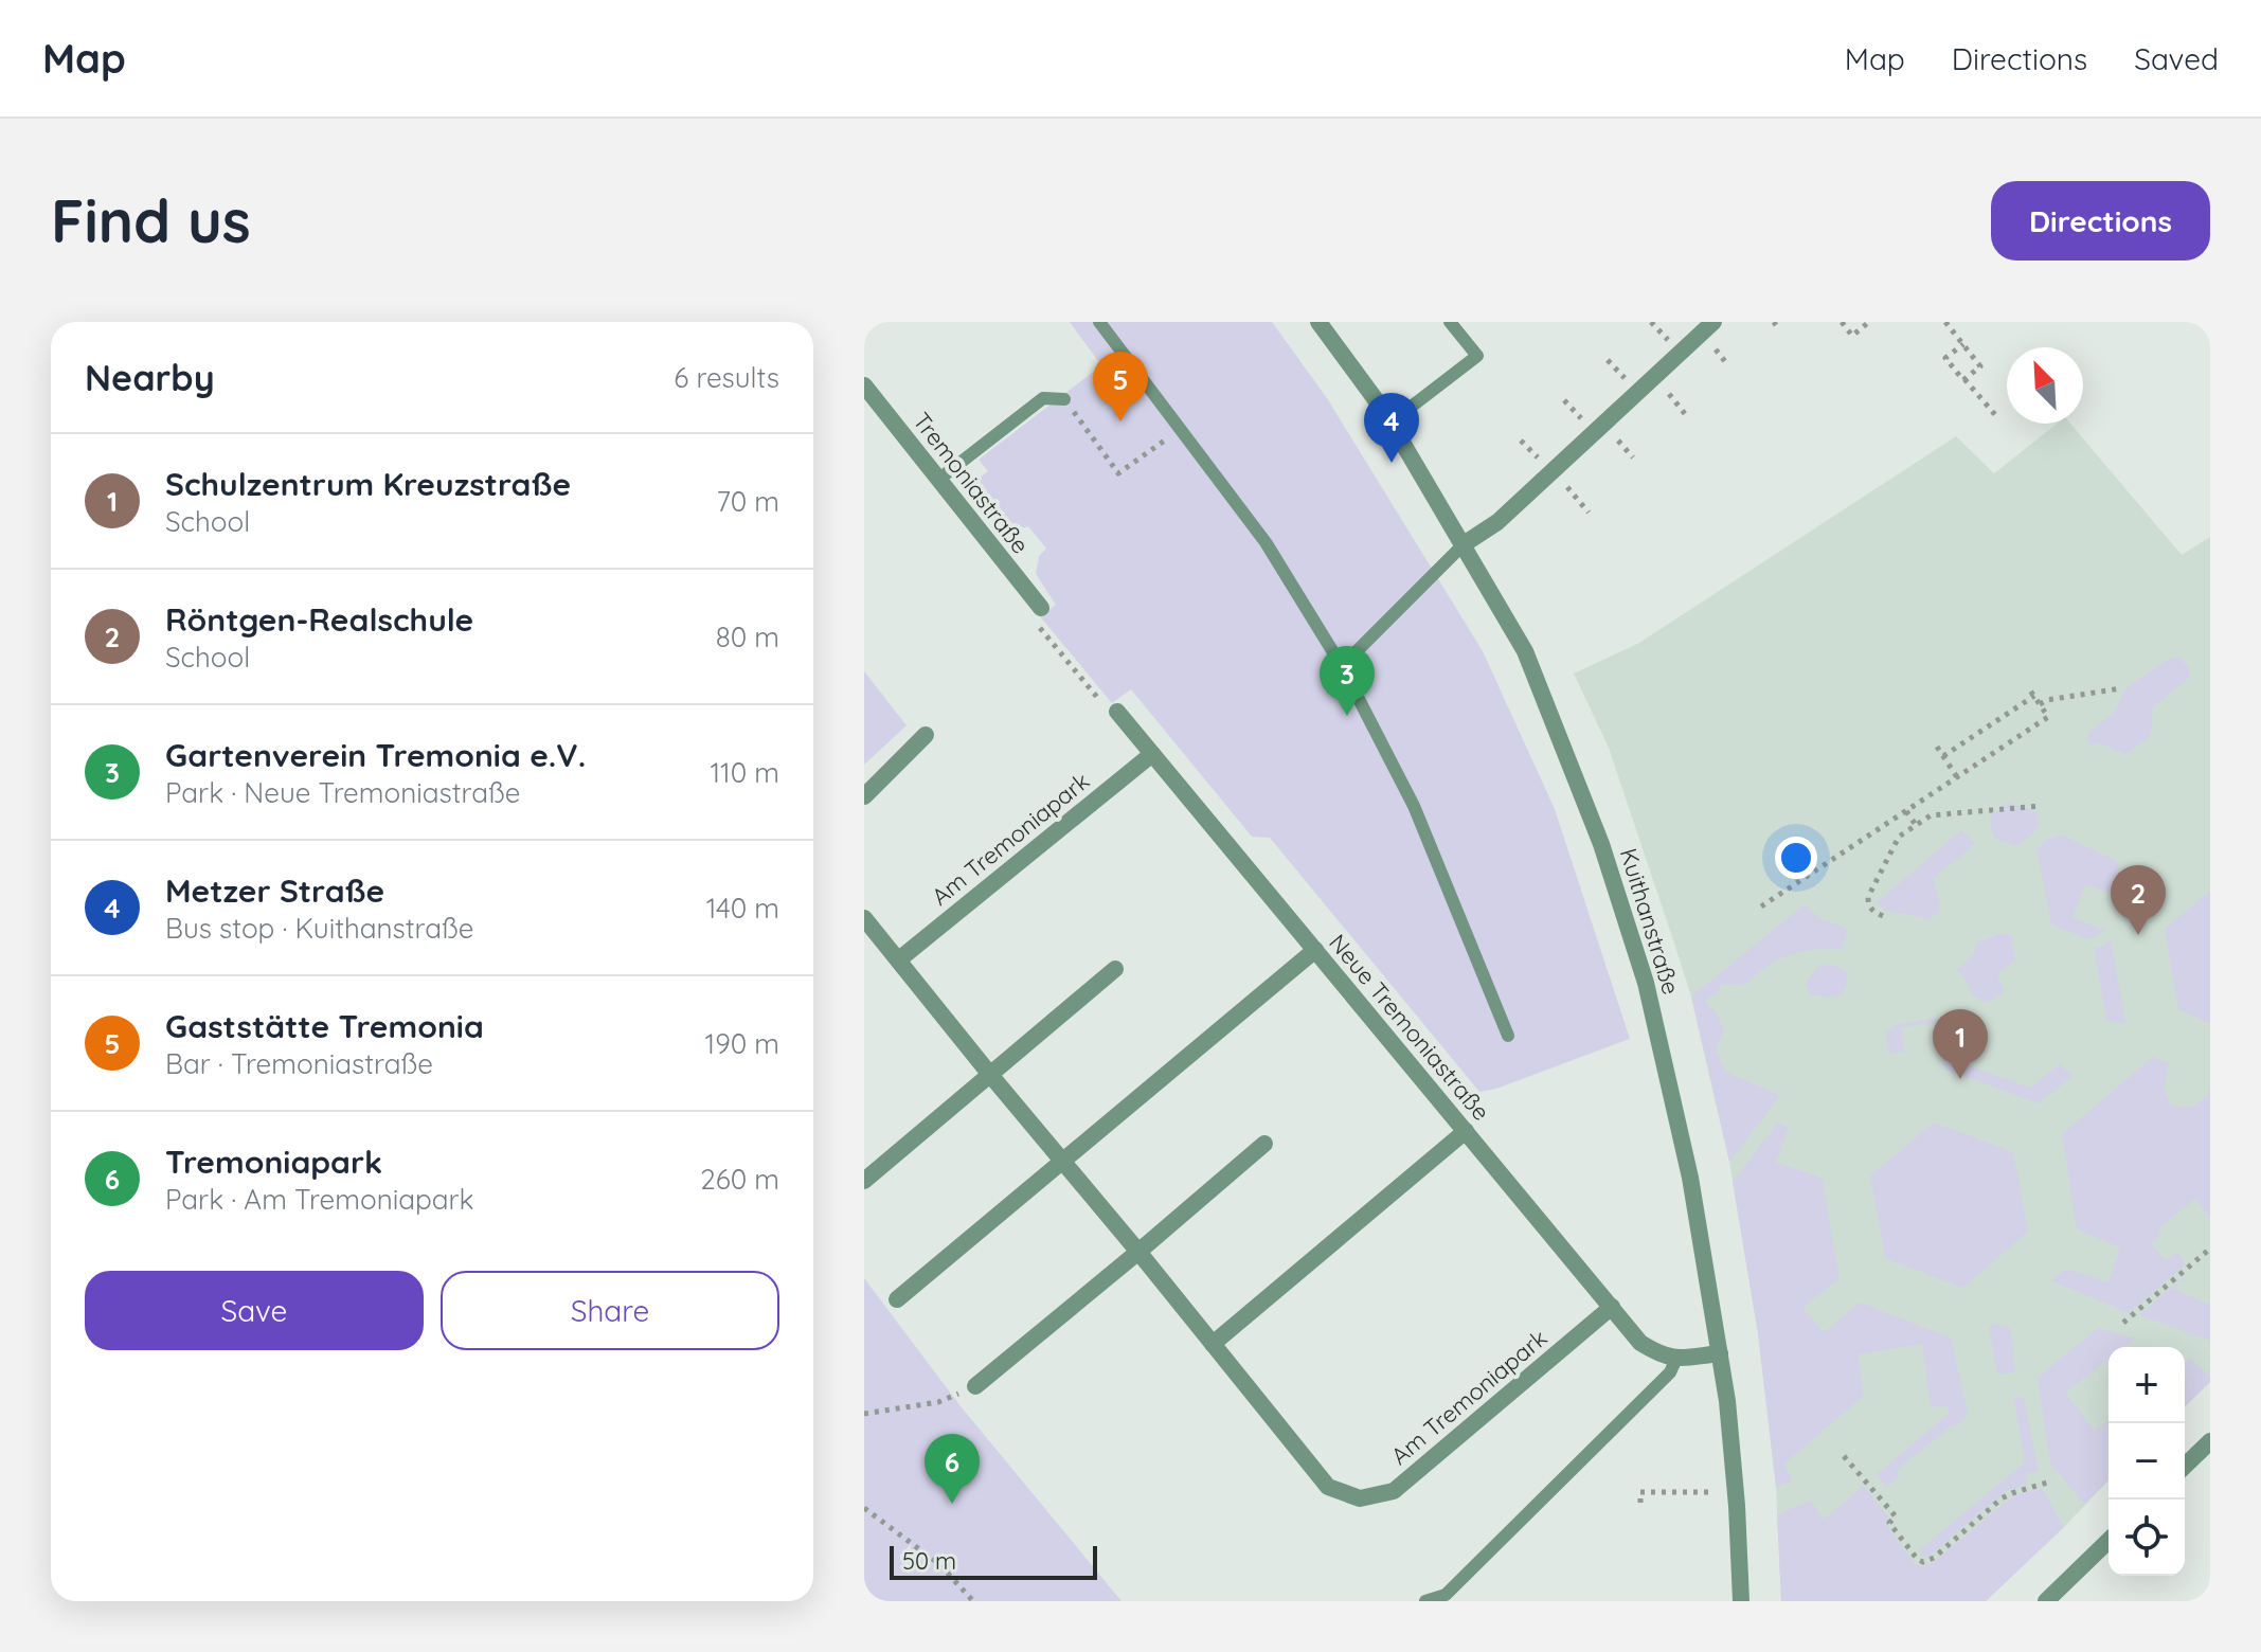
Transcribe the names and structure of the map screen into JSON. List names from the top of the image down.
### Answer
{
  "streets": {
    "street": [
      "Tremoniastraße",
      "Am Tremoniapark",
      "Kuithanstraße",
      "Neue Tremoniastraße"
    ]
  },
  "crossings": [
    ["Am Tremoniapark", "Neue Tremoniastraße"]
  ],
  "scale_bar": "50 m",
  "north": "top left",
  "page": {
    "header": "Map",
    "nav": ["Map", "Directions", "Saved"],
    "buttons": [
      "Directions",
      ["Save", "Share"]
    ],
    "title": "Find us",
    "heading": ["Nearby", "6 results"],
    "pins": [
      "5",
      "4",
      "3",
      "2",
      "1",
      "6"
    ],
    "list": [
      {
        "mark": "1",
        "name": "Schulzentrum Kreuzstraße",
        "note": "School",
        "value": "70 m"
      },
      {
        "mark": "2",
        "name": "Röntgen-Realschule",
        "note": "School",
        "value": "80 m"
      },
      {
        "mark": "3",
        "name": "Gartenverein Tremonia e.V.",
        "note": "Park · Neue Tremoniastraße",
        "value": "110 m"
      },
      {
        "mark": "4",
        "name": "Metzer Straße",
        "note": "Bus stop · Kuithanstraße",
        "value": "140 m"
      },
      {
        "mark": "5",
        "name": "Gaststätte Tremonia",
        "note": "Bar · Tremoniastraße",
        "value": "190 m"
      },
      {
        "mark": "6",
        "name": "Tremoniapark",
        "note": "Park · Am Tremoniapark",
        "value": "260 m"
      }
    ],
    "map_buttons": ["+", "−"],
    "scale": "50 m"
  }
}
